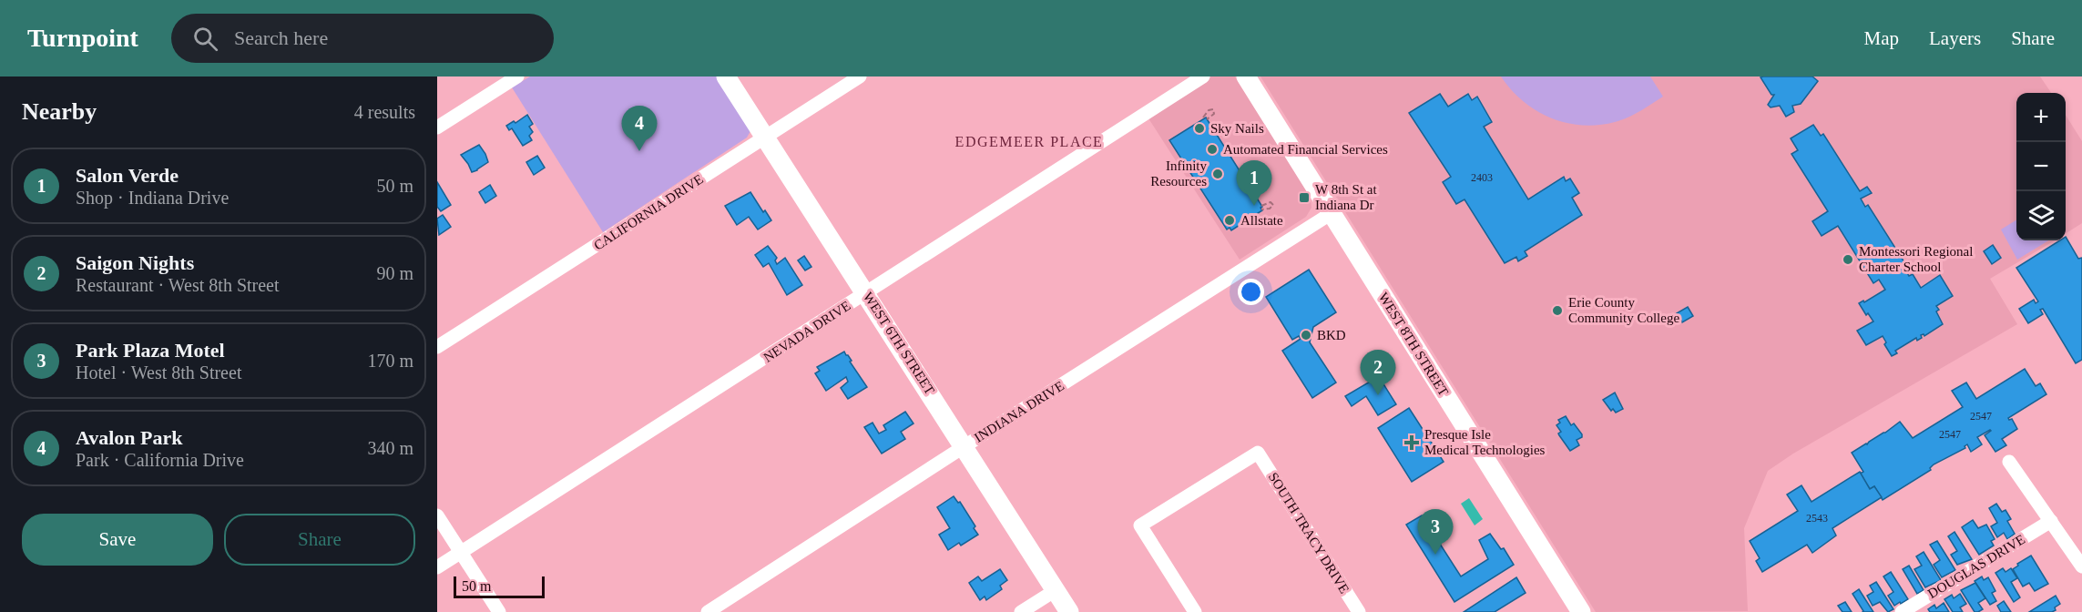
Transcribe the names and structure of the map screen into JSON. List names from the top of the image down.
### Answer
{
  "streets": {
    "street": [
      "CALIFORNIA DRIVE",
      "NEVADA DRIVE",
      "WEST 6TH STREET",
      "WEST 8TH STREET",
      "INDIANA DRIVE",
      "SOUTH TRACY DRIVE",
      "DOUGLAS DRIVE"
    ]
  },
  "crossings": [
    ["CALIFORNIA DRIVE", "WEST 6TH STREET"],
    ["NEVADA DRIVE", "WEST 6TH STREET"],
    ["WEST 6TH STREET", "INDIANA DRIVE"],
    ["WEST 8TH STREET", "INDIANA DRIVE"]
  ],
  "districts": ["EDGEMEER PLACE"],
  "places": {
    "other": [
      "Sky Nails",
      "Automated Financial Services",
      "Infinity Resources",
      "Allstate",
      "Montessori Regional Charter School",
      "Erie County Community College",
      "BKD"
    ],
    "transit": ["W 8th St at Indiana Dr"],
    "health": ["Presque Isle Medical Technologies"]
  },
  "house_numbers": [
    "2403",
    "2547",
    "2547",
    "2543"
  ],
  "scale_bar": "50 m",
  "page": {
    "header": "Turnpoint",
    "search": "Search here",
    "nav": ["Map", "Layers", "Share"],
    "heading": ["Nearby", "4 results"],
    "map_buttons": ["+", "−"],
    "pins": [
      "4",
      "1",
      "2",
      "3"
    ],
    "list": [
      {
        "mark": "1",
        "name": "Salon Verde",
        "note": "Shop · Indiana Drive",
        "value": "50 m"
      },
      {
        "mark": "2",
        "name": "Saigon Nights",
        "note": "Restaurant · West 8th Street",
        "value": "90 m"
      },
      {
        "mark": "3",
        "name": "Park Plaza Motel",
        "note": "Hotel · West 8th Street",
        "value": "170 m"
      },
      {
        "mark": "4",
        "name": "Avalon Park",
        "note": "Park · California Drive",
        "value": "340 m"
      }
    ],
    "buttons": ["Save", "Share"],
    "scale": "50 m"
  }
}
